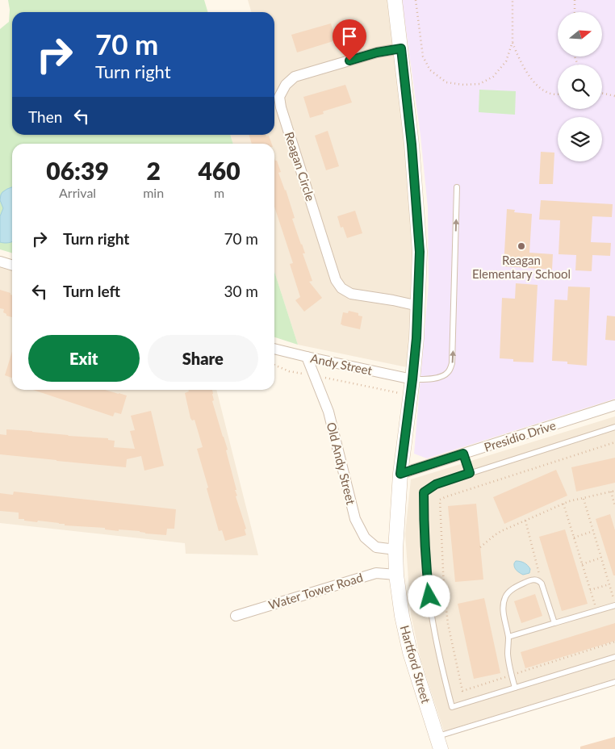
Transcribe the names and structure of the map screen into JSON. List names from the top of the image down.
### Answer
{
  "streets": {
    "street": [
      "Reagan Circle",
      "Andy Street",
      "Presidio Drive",
      "Old Andy Street",
      "Water Tower Road",
      "Hartford Street"
    ]
  },
  "crossings": [
    ["Reagan Circle", "Hartford Street"],
    ["Andy Street", "Old Andy Street"],
    ["Andy Street", "Hartford Street"],
    ["Presidio Drive", "Hartford Street"],
    ["Old Andy Street", "Hartford Street"],
    ["Water Tower Road", "Hartford Street"]
  ],
  "places": ["Reagan Elementary School"],
  "north": "right",
  "page": {
    "turn": ["70 m", "Turn right"],
    "then": "Then",
    "eta": [
      "06:39",
      "Arrival",
      "2",
      "min",
      "460",
      "m"
    ],
    "list": [
      {
        "name": "Turn right",
        "value": "70 m"
      },
      {
        "name": "Turn left",
        "value": "30 m"
      }
    ],
    "buttons": ["Exit", "Share"]
  }
}
